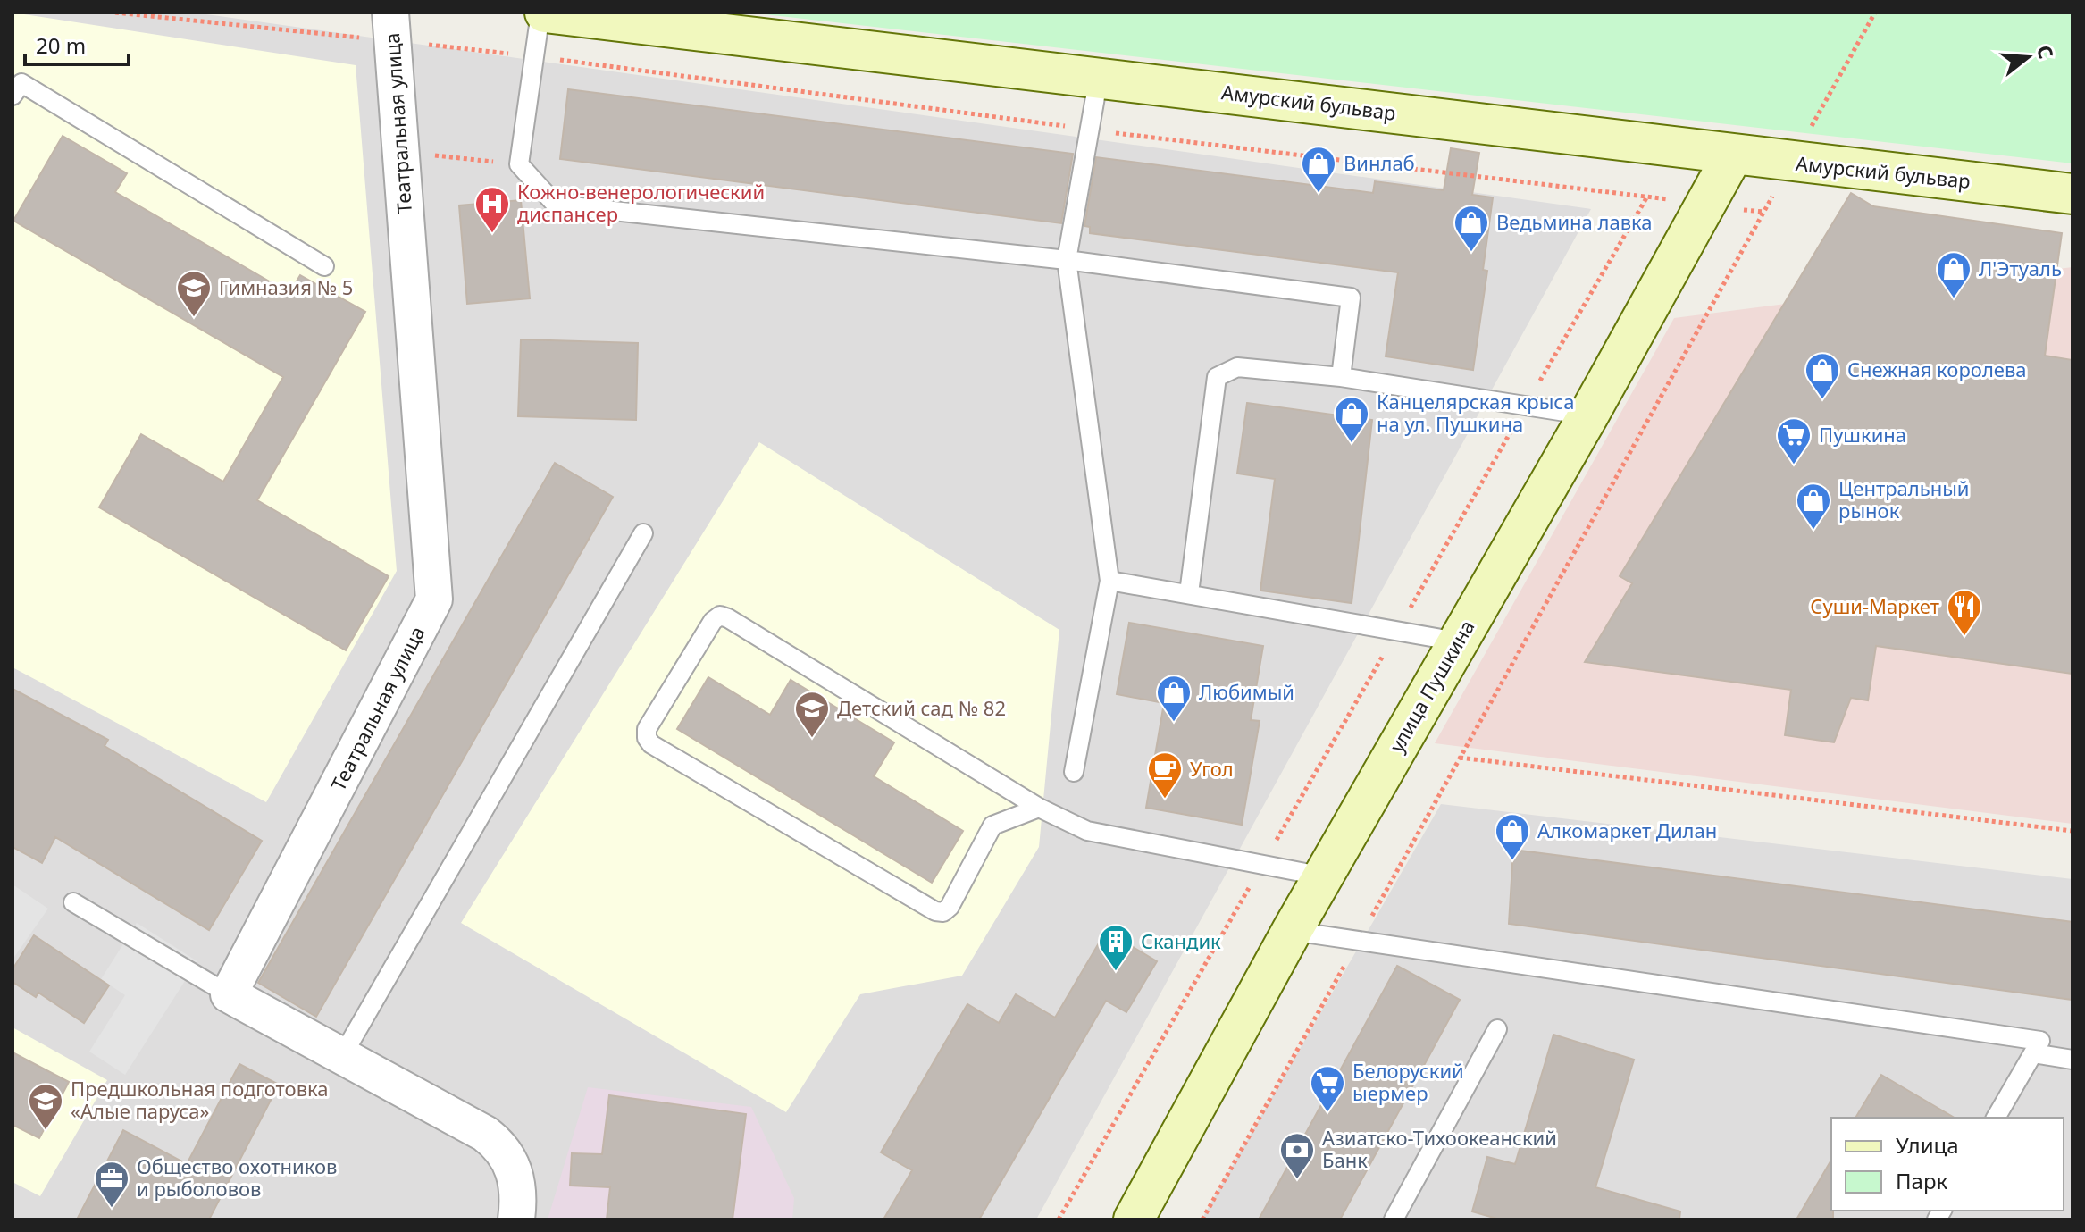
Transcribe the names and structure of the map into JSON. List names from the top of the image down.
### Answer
{
  "streets": {
    "street": ["Амурский бульвар", "Театральная улица", "улица Пушкина"]
  },
  "crossings": [
    ["Амурский бульвар", "улица Пушкина"]
  ],
  "places": {
    "shop": [
      "Винлаб",
      "Ведьмина лавка",
      "Л'Этуаль",
      "Снежная королева",
      "Канцелярская крыса на ул. Пушкина",
      "Центральный рынок",
      "Любимый",
      "Алкомаркет Дилан"
    ],
    "hospital": ["Кожно-венерологический диспансер"],
    "school or university": ["Гимназия № 5", "Детский сад № 82", "Предшкольная подготовка «Алые паруса»"],
    "supermarket": ["Пушкина", "Белоруский ыермер"],
    "restaurant": ["Суши-Маркет"],
    "cafe": ["Угол"],
    "building": ["Скандик"],
    "bank": ["Азиатско-Тихоокеанский Банк"],
    "office": ["Общество охотников и рыболовов"]
  },
  "legend": ["Улица", "Парк"],
  "scale_bar": "20 m",
  "north": "right"
}
